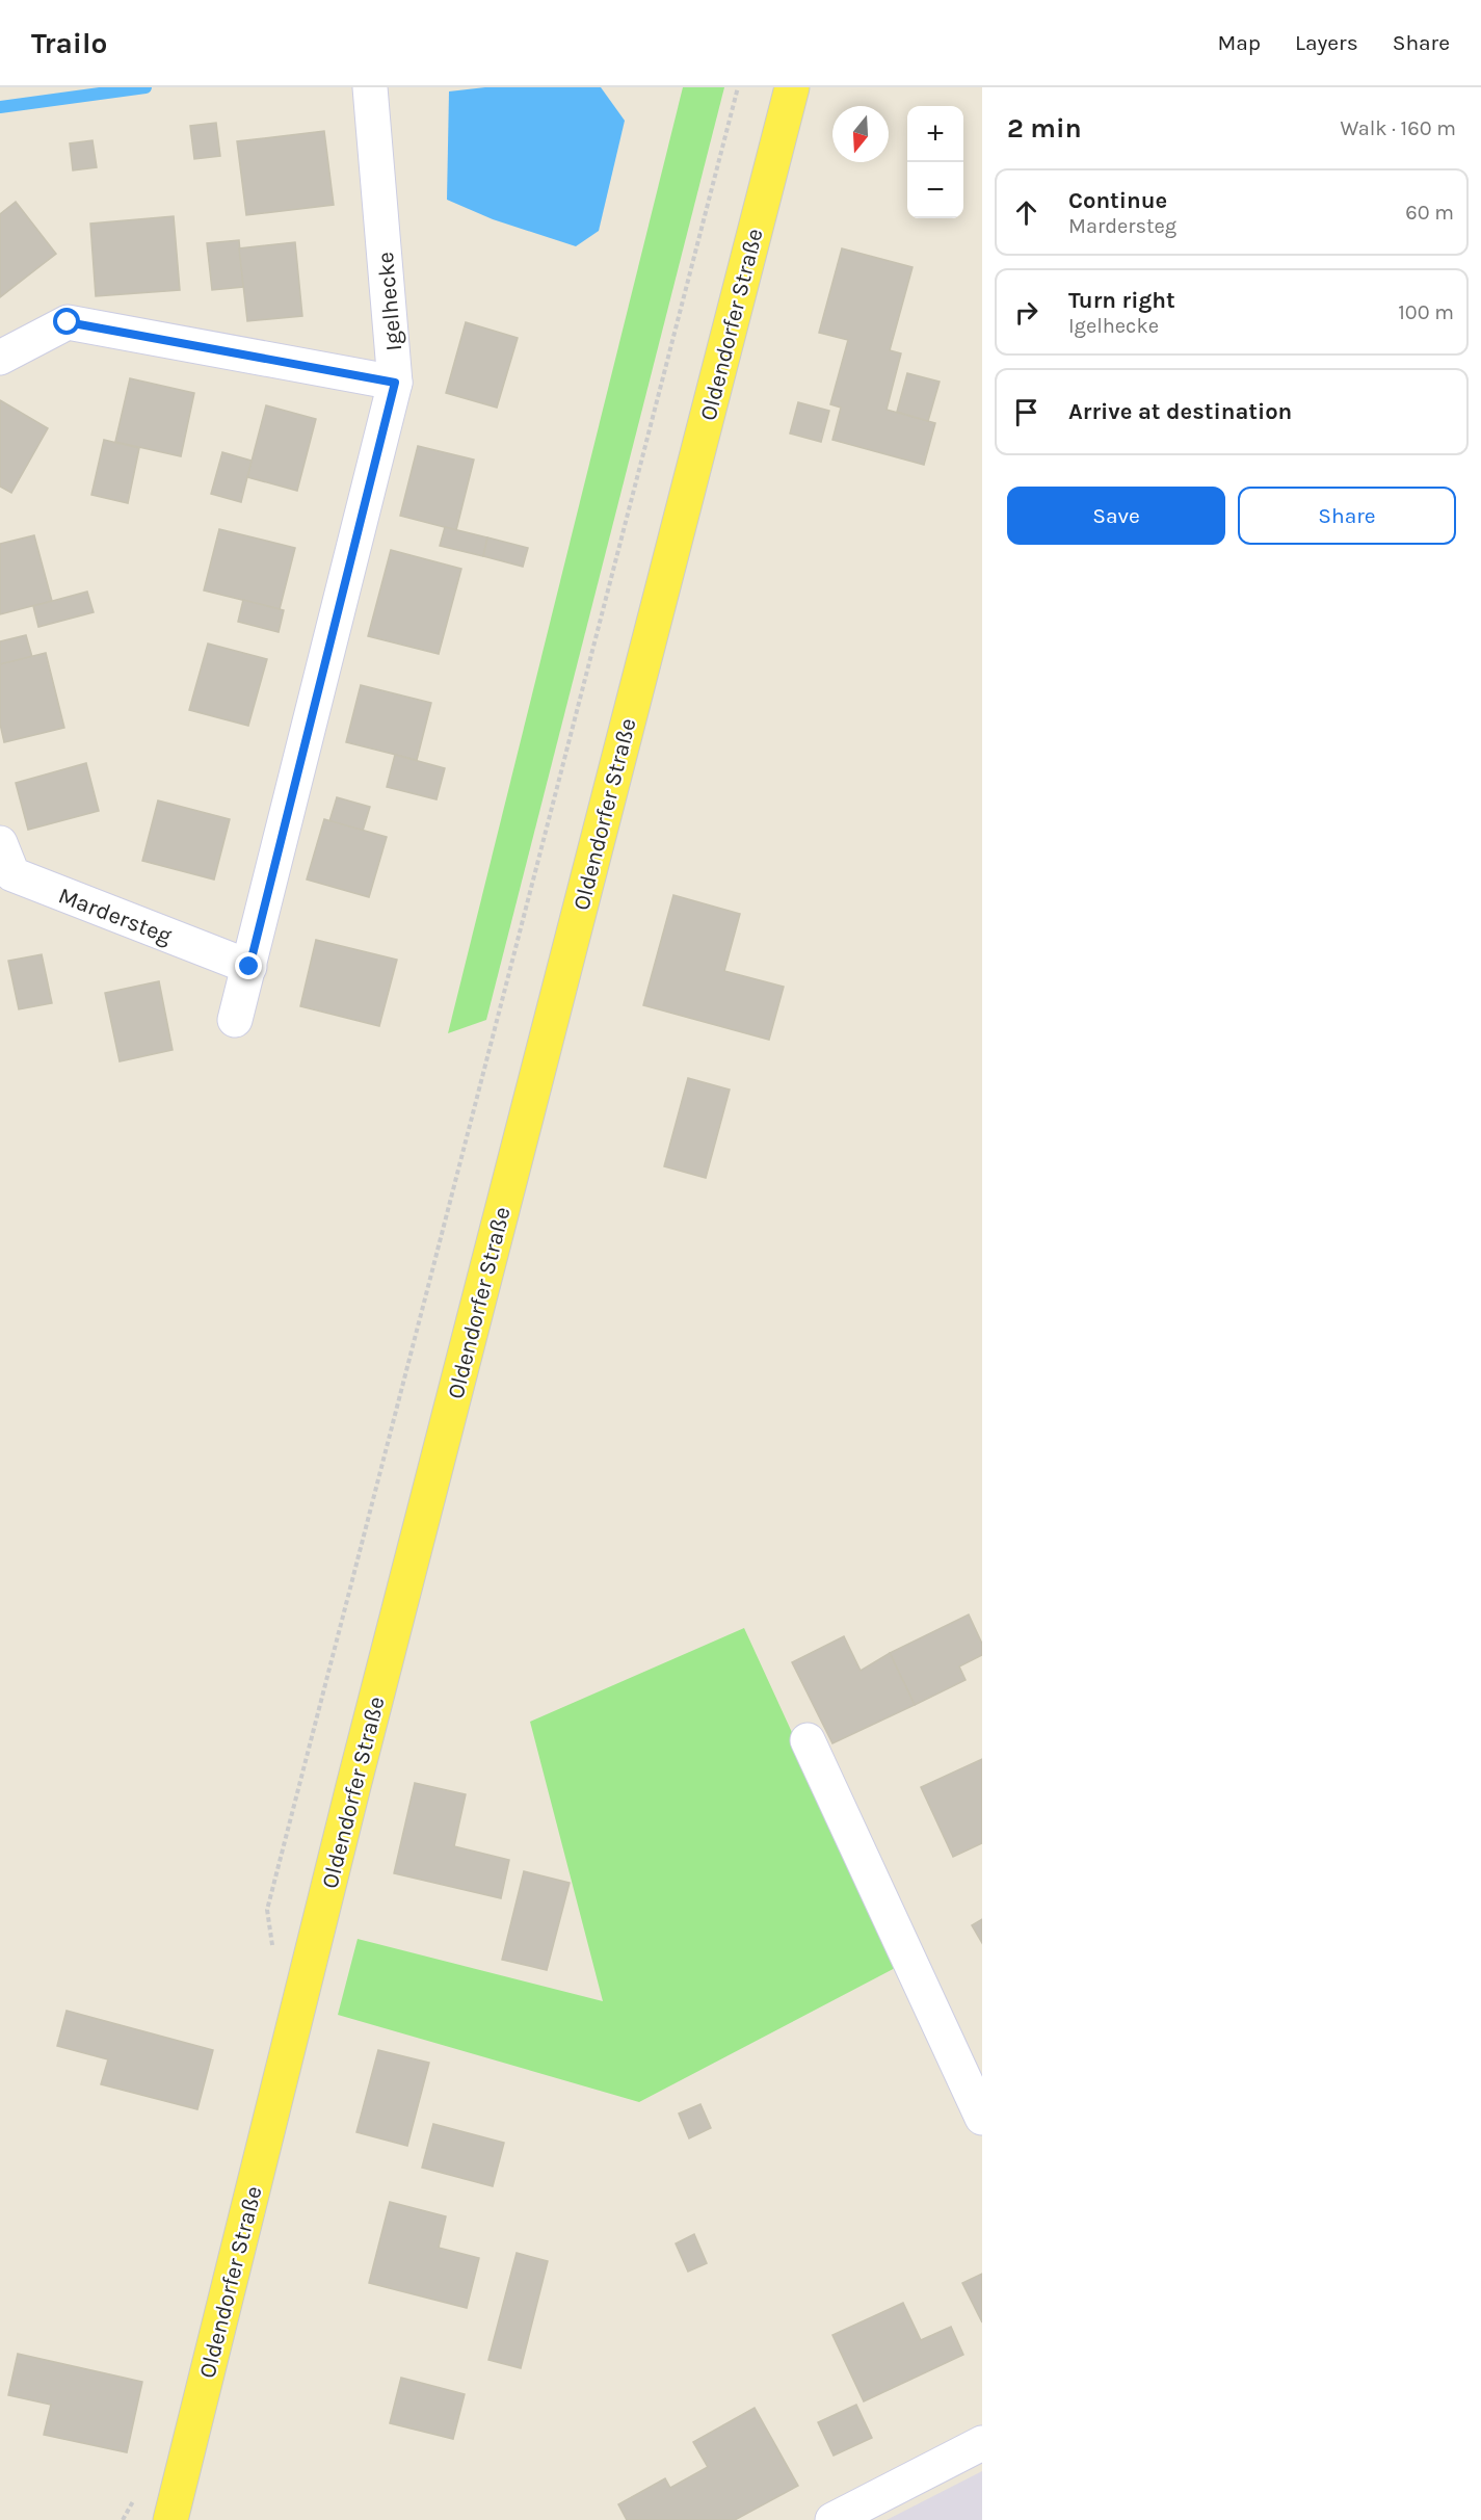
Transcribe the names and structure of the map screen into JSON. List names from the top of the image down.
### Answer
{
  "streets": {
    "main road": ["Oldendorfer Straße"],
    "street": ["Igelhecke", "Mardersteg"]
  },
  "crossings": [
    ["Igelhecke", "Mardersteg"]
  ],
  "north": "bottom",
  "page": {
    "header": "Trailo",
    "nav": ["Map", "Layers", "Share"],
    "heading": ["2 min", "Walk · 160 m"],
    "map_buttons": ["+", "−"],
    "list": [
      ["Continue", "Mardersteg", "60 m"],
      ["Turn right", "Igelhecke", "100 m"],
      "Arrive at destination"
    ],
    "buttons": ["Save", "Share"]
  }
}
